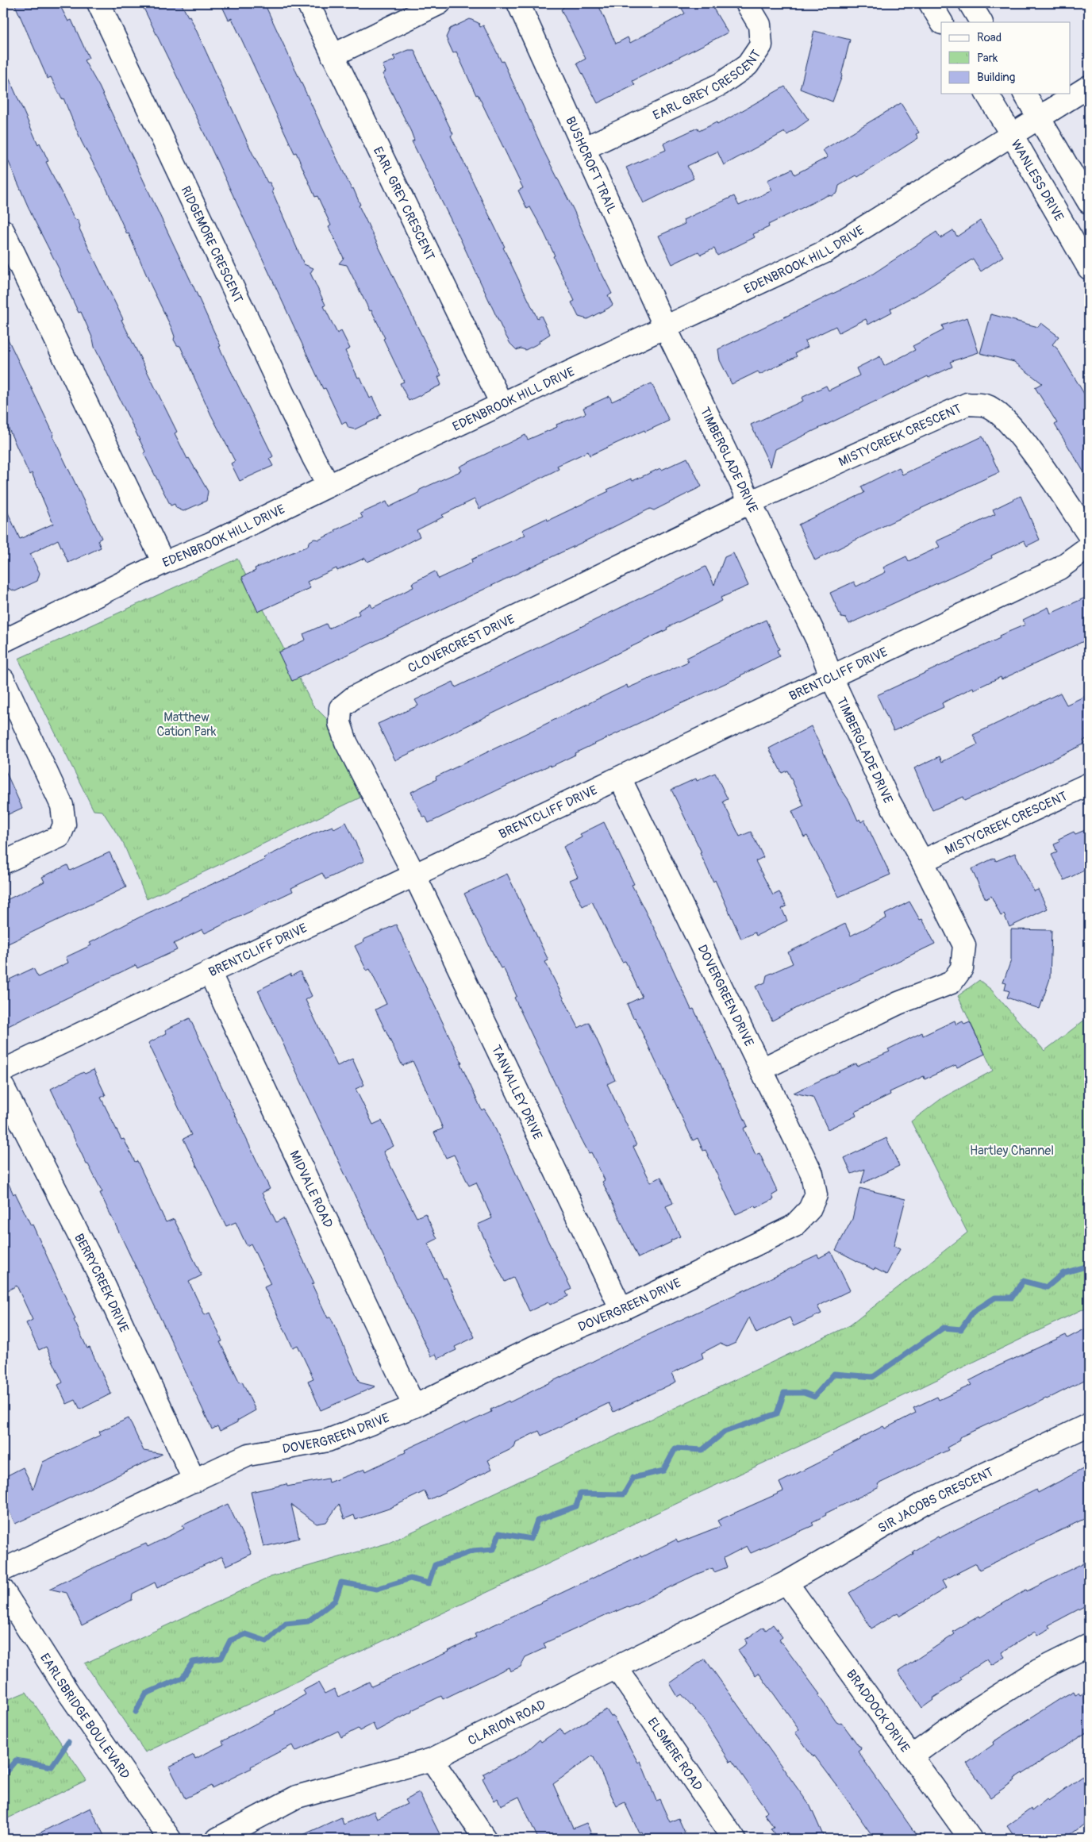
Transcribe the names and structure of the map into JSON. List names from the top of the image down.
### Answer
{
  "streets": {
    "street": [
      "EARL GREY CRESCENT",
      "BUSHCROFT TRAIL",
      "WANLESS DRIVE",
      "RIDGEMORE CRESCENT",
      "EDENBROOK HILL DRIVE",
      "MISTYCREEK CRESCENT",
      "TIMBERGLADE DRIVE",
      "CLOVERCREST DRIVE",
      "BRENTCLIFF DRIVE",
      "DOVERGREEN DRIVE",
      "TANVALLEY DRIVE",
      "MIDVALE ROAD",
      "BERRYCREEK DRIVE",
      "SIR JACOBS CRESCENT",
      "BRADDOCK DRIVE",
      "EARLSBRIDGE BOULEVARD",
      "CLARION ROAD",
      "ELSMERE ROAD"
    ]
  },
  "crossings": [
    ["EARL GREY CRESCENT", "BUSHCROFT TRAIL"],
    ["EARL GREY CRESCENT", "EDENBROOK HILL DRIVE"],
    ["BUSHCROFT TRAIL", "EDENBROOK HILL DRIVE"],
    ["BUSHCROFT TRAIL", "TIMBERGLADE DRIVE"],
    ["WANLESS DRIVE", "EDENBROOK HILL DRIVE"],
    ["RIDGEMORE CRESCENT", "EDENBROOK HILL DRIVE"],
    ["EDENBROOK HILL DRIVE", "TIMBERGLADE DRIVE"],
    ["MISTYCREEK CRESCENT", "TIMBERGLADE DRIVE"],
    ["MISTYCREEK CRESCENT", "CLOVERCREST DRIVE"],
    ["TIMBERGLADE DRIVE", "CLOVERCREST DRIVE"],
    ["TIMBERGLADE DRIVE", "BRENTCLIFF DRIVE"],
    ["TIMBERGLADE DRIVE", "DOVERGREEN DRIVE"],
    ["CLOVERCREST DRIVE", "BRENTCLIFF DRIVE"],
    ["CLOVERCREST DRIVE", "TANVALLEY DRIVE"],
    ["BRENTCLIFF DRIVE", "DOVERGREEN DRIVE"],
    ["BRENTCLIFF DRIVE", "TANVALLEY DRIVE"],
    ["BRENTCLIFF DRIVE", "MIDVALE ROAD"],
    ["DOVERGREEN DRIVE", "TANVALLEY DRIVE"],
    ["DOVERGREEN DRIVE", "MIDVALE ROAD"],
    ["DOVERGREEN DRIVE", "BERRYCREEK DRIVE"],
    ["SIR JACOBS CRESCENT", "BRADDOCK DRIVE"],
    ["SIR JACOBS CRESCENT", "CLARION ROAD"],
    ["BRADDOCK DRIVE", "CLARION ROAD"],
    ["CLARION ROAD", "ELSMERE ROAD"]
  ],
  "parks": ["Matthew Cation Park", "Hartley Channel"],
  "legend": ["Road", "Park", "Building"]
}
